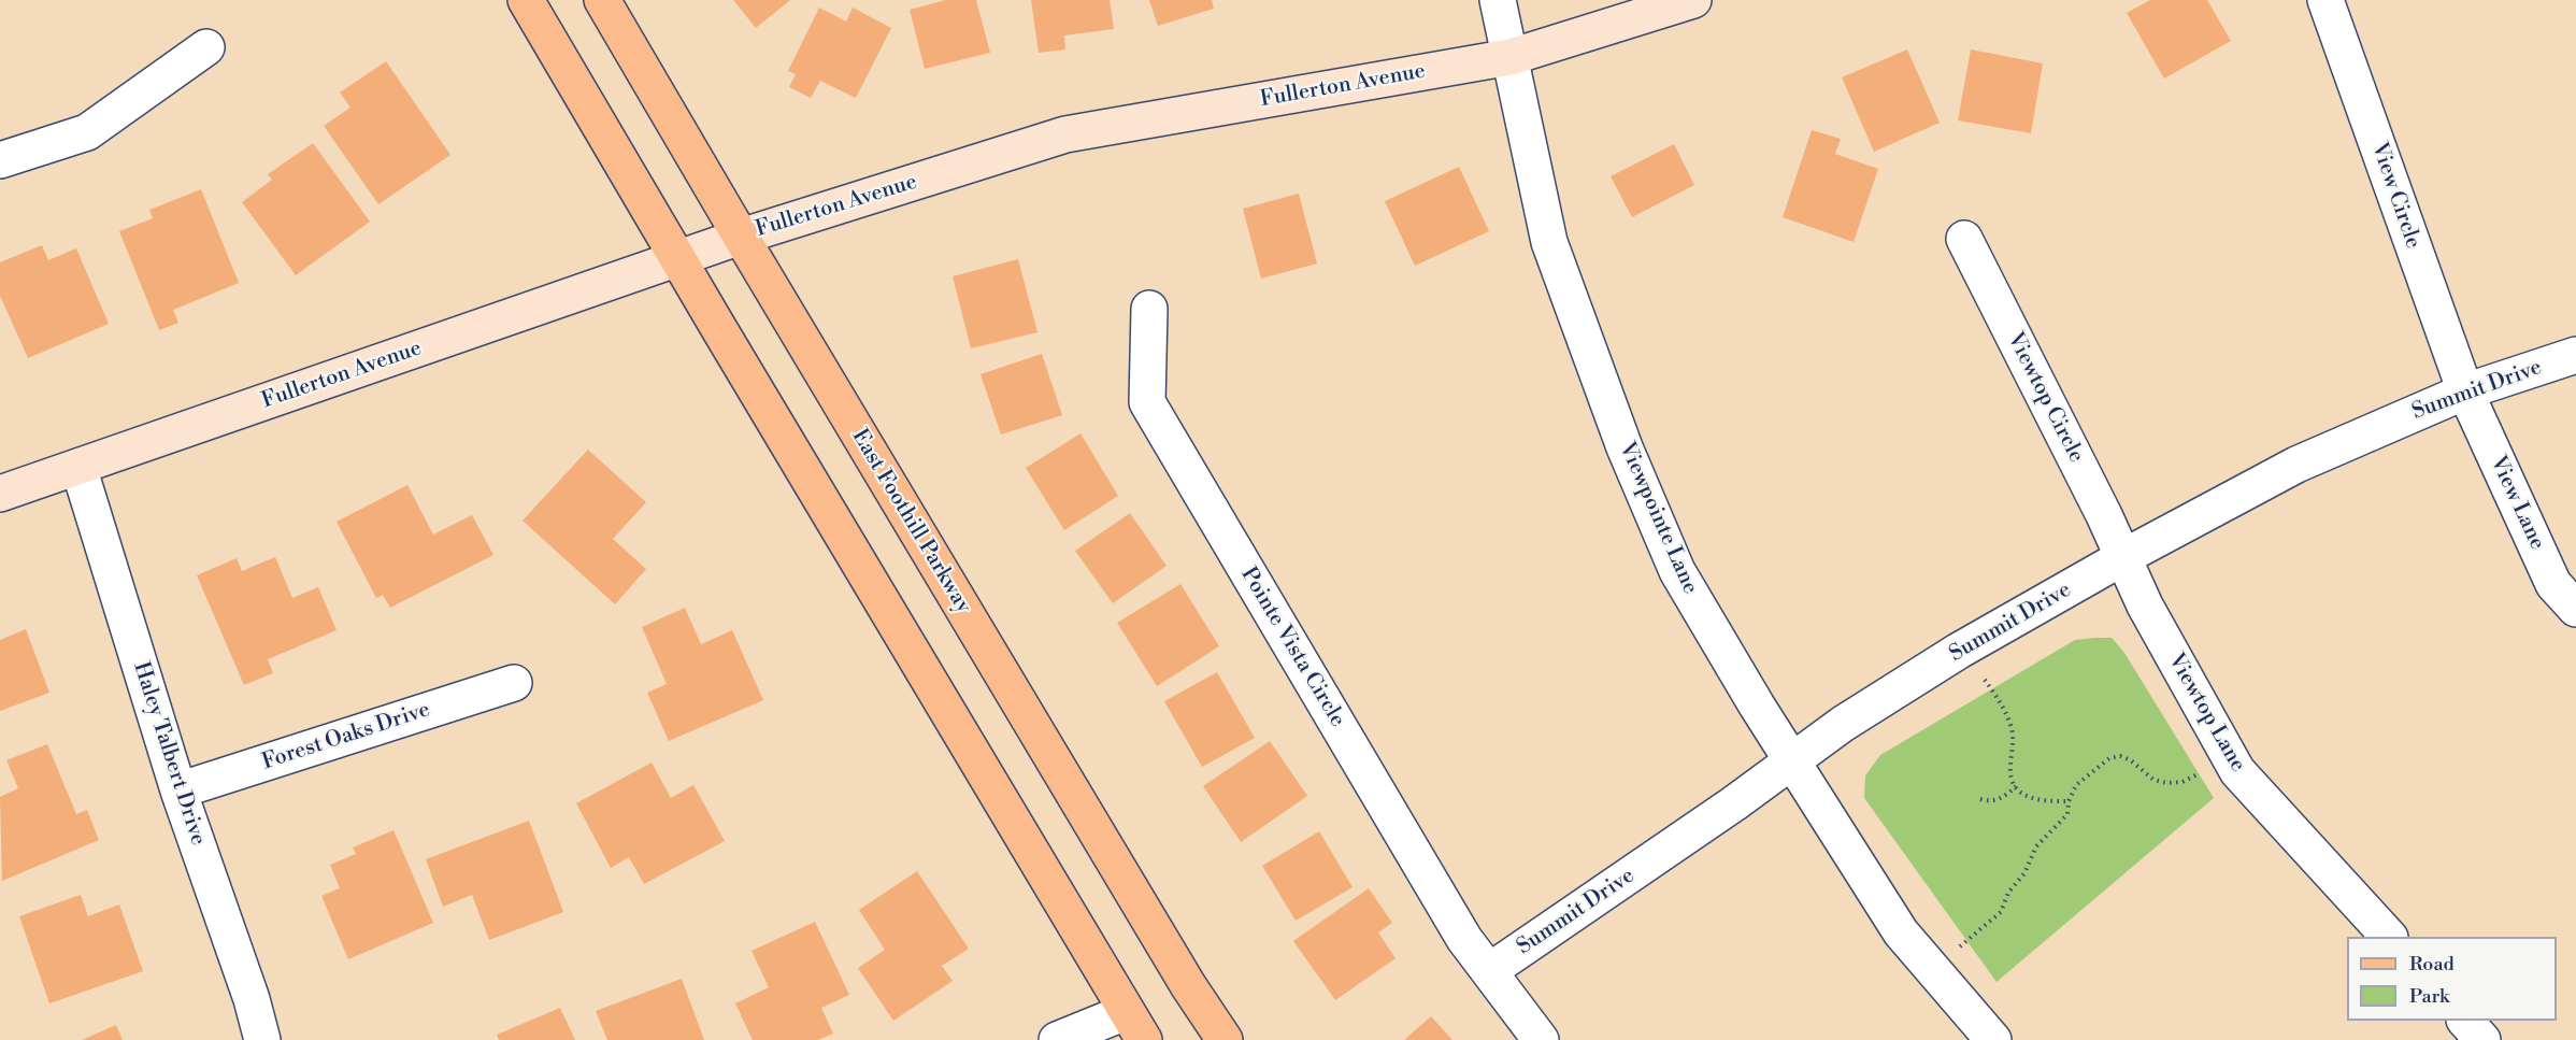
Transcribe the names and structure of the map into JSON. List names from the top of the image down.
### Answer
{
  "streets": {
    "main road": ["Fullerton Avenue", "East Foothill Parkway"],
    "street": [
      "View Circle",
      "Summit Drive",
      "Viewtop Circle",
      "View Lane",
      "Viewpointe Lane",
      "Pointe Vista Circle",
      "Viewtop Lane",
      "Forest Oaks Drive",
      "Haley Talbert Drive"
    ]
  },
  "crossings": [
    ["Fullerton Avenue", "Viewpointe Lane"],
    ["Fullerton Avenue", "East Foothill Parkway"],
    ["Fullerton Avenue", "Haley Talbert Drive"],
    ["View Circle", "Summit Drive"],
    ["View Circle", "View Lane"],
    ["Summit Drive", "Viewtop Circle"],
    ["Summit Drive", "View Lane"],
    ["Summit Drive", "Viewpointe Lane"],
    ["Summit Drive", "Pointe Vista Circle"],
    ["Summit Drive", "Viewtop Lane"],
    ["Viewtop Circle", "Viewtop Lane"],
    ["Forest Oaks Drive", "Haley Talbert Drive"]
  ],
  "legend": ["Road", "Park"]
}
